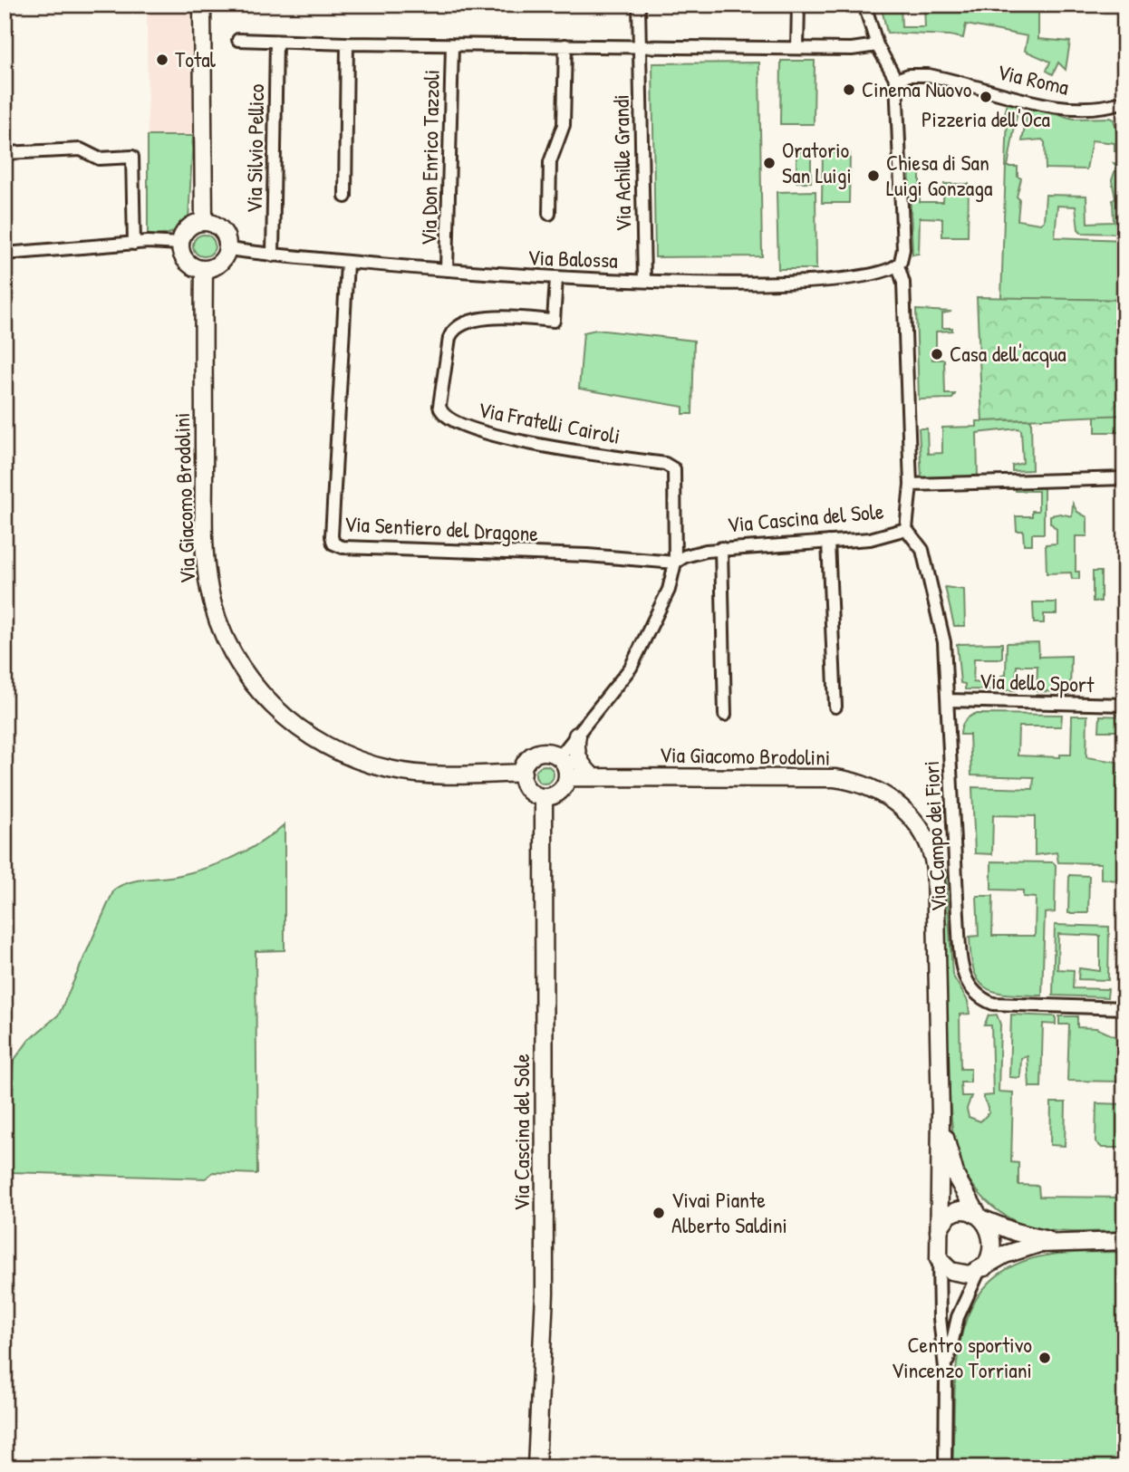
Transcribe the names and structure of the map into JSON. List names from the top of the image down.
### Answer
{
  "streets": {
    "street": [
      "Via Roma",
      "Via Silvio Pellico",
      "Via Don Enrico Tazzoli",
      "Via Achille Grandi",
      "Via Balossa",
      "Via Fratelli Cairoli",
      "Via Giacomo Brodolini",
      "Via Cascina del Sole",
      "Via Sentiero del Dragone",
      "Via dello Sport",
      "Via Campo dei Fiori"
    ]
  },
  "crossings": [
    ["Via Silvio Pellico", "Via Balossa"],
    ["Via Don Enrico Tazzoli", "Via Balossa"],
    ["Via Achille Grandi", "Via Balossa"],
    ["Via Balossa", "Via Fratelli Cairoli"],
    ["Via Balossa", "Via Giacomo Brodolini"],
    ["Via Balossa", "Via Cascina del Sole"],
    ["Via Balossa", "Via Sentiero del Dragone"],
    ["Via Fratelli Cairoli", "Via Cascina del Sole"],
    ["Via Fratelli Cairoli", "Via Sentiero del Dragone"],
    ["Via Giacomo Brodolini", "Via Cascina del Sole"],
    ["Via Cascina del Sole", "Via Sentiero del Dragone"],
    ["Via Cascina del Sole", "Via Campo dei Fiori"],
    ["Via dello Sport", "Via Campo dei Fiori"]
  ],
  "places": [
    "Total",
    "Cinema Nuovo",
    "Pizzeria dell'Oca",
    "Oratorio San Luigi",
    "Chiesa di San Luigi Gonzaga",
    "Casa dell'acqua",
    "Vivai Piante Alberto Saldini",
    "Centro sportivo Vincenzo Torriani"
  ]
}
